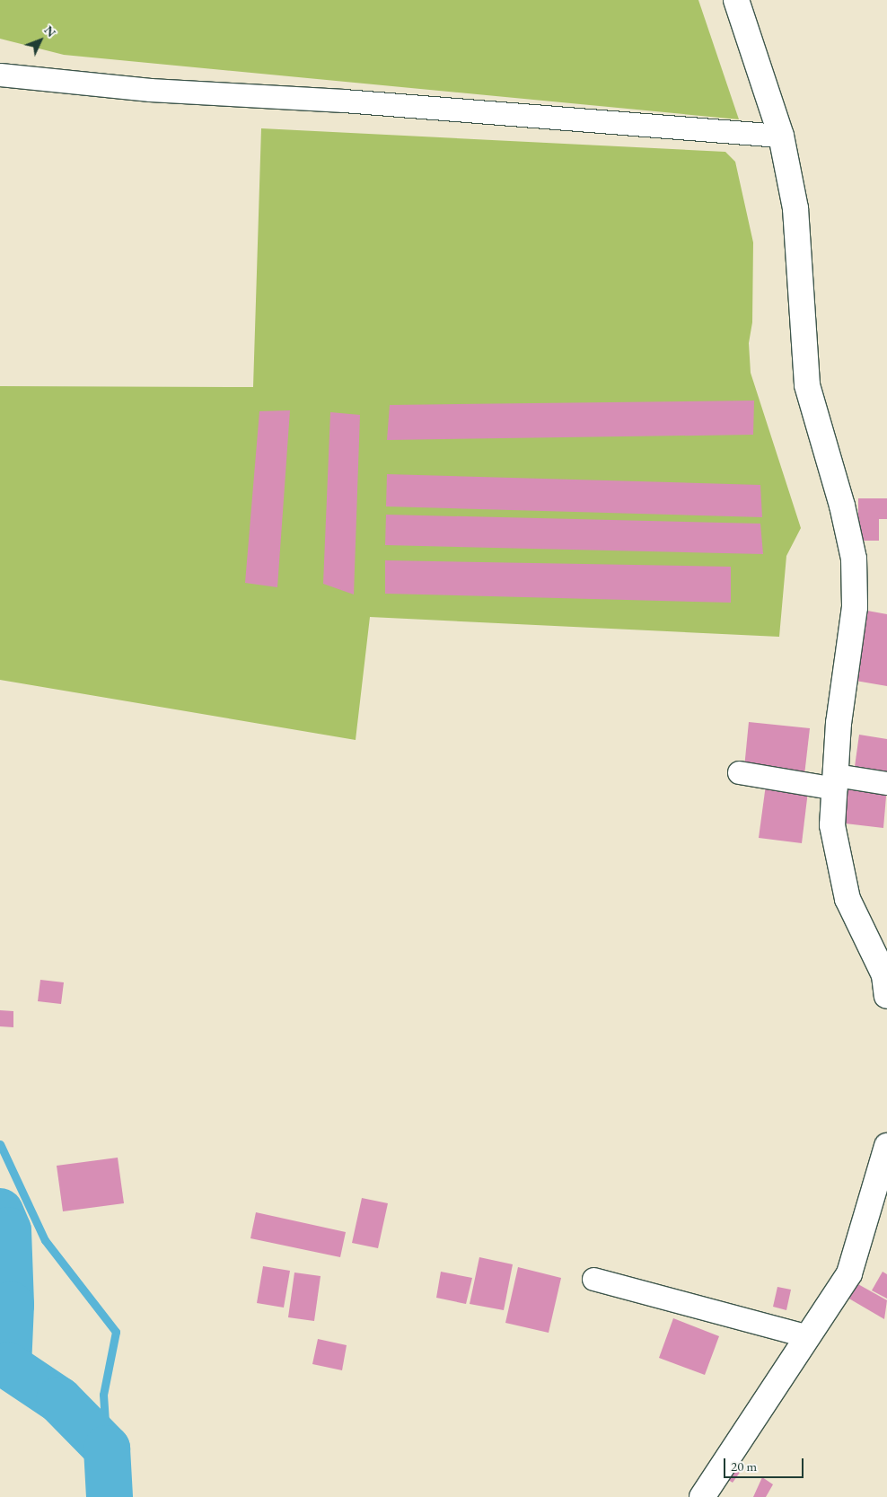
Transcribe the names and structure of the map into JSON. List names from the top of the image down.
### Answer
{
  "scale_bar": "20 m",
  "north": "top right"
}
